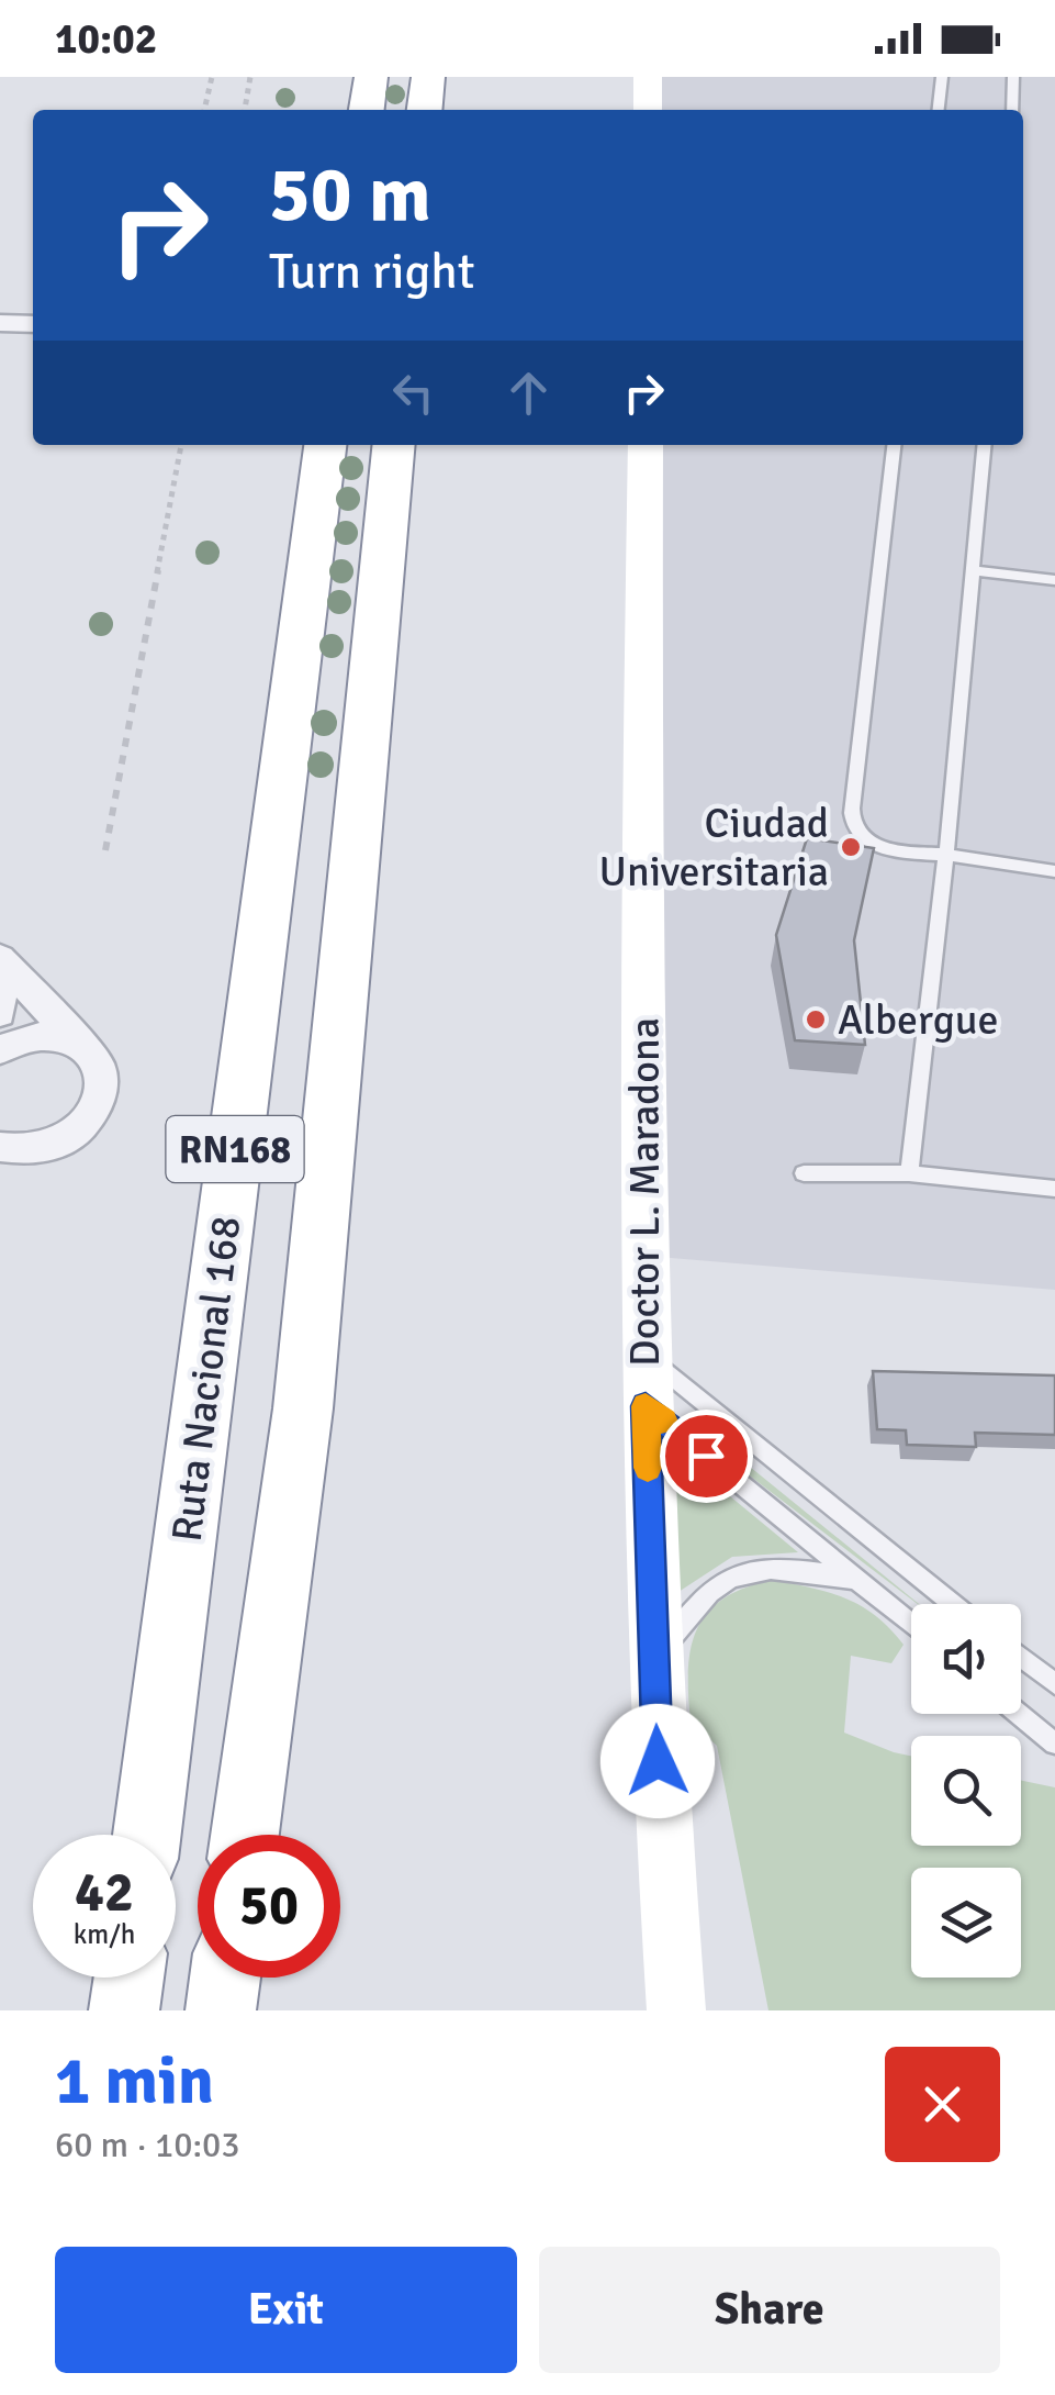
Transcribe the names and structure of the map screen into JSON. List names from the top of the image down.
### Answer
{
  "streets": {
    "highway": ["RN168", "Ruta Nacional 168"],
    "main road": ["Doctor L. Maradona"]
  },
  "places": ["Ciudad Universitaria", "Albergue"],
  "page": {
    "status": "10:02",
    "turn": ["50 m", "Turn right"],
    "speed": "42 km/h",
    "limit": "50",
    "heading": ["1 min", "60 m · 10:03"],
    "buttons": ["Exit", "Share"]
  }
}
